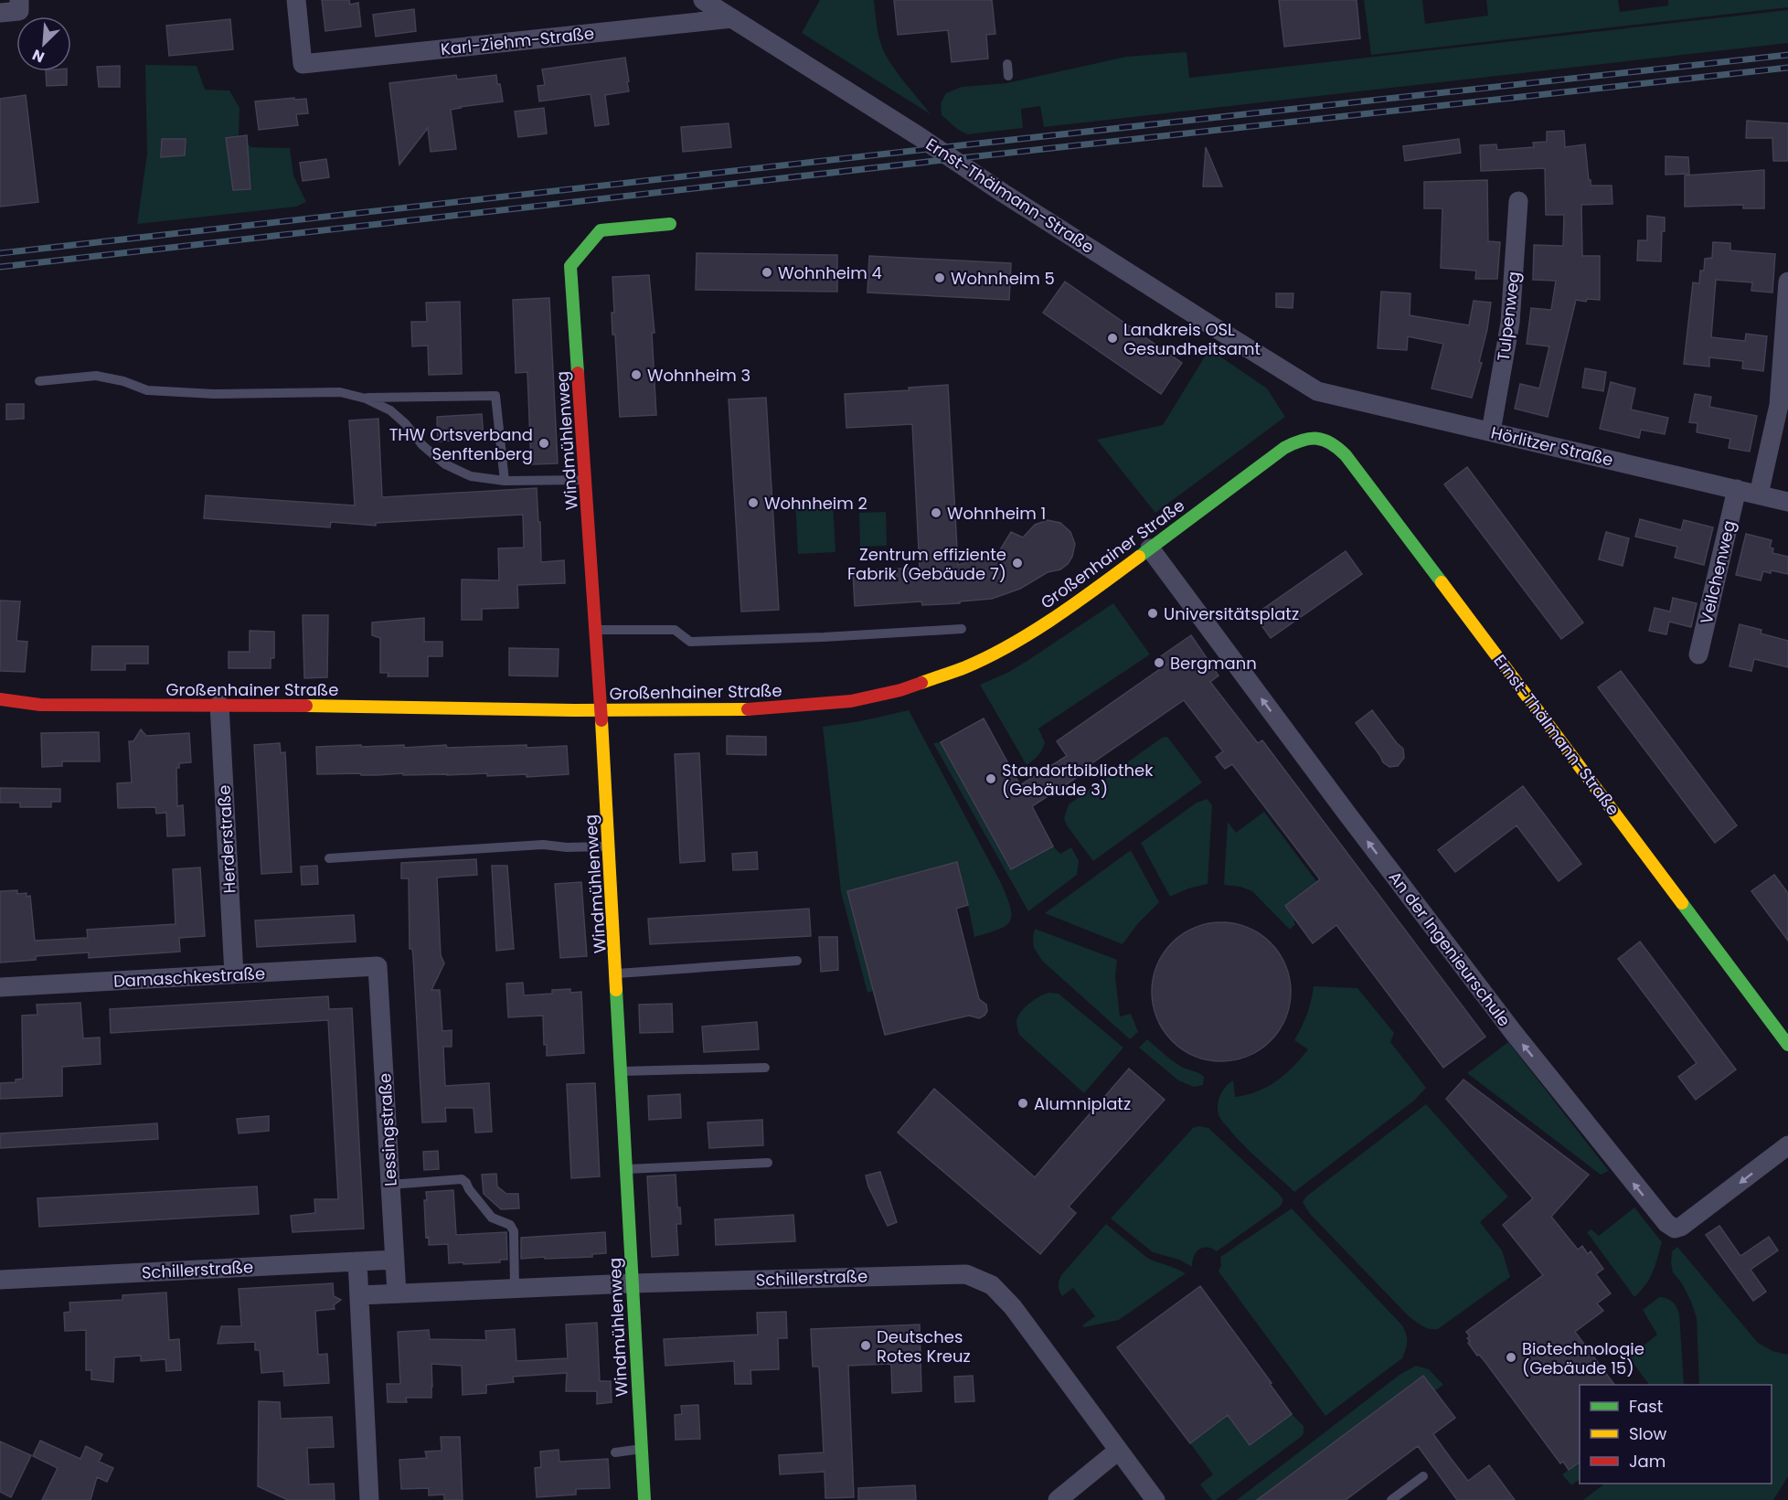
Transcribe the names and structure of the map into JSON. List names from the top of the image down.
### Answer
{
  "streets": {
    "main road": ["Ernst-Thälmann-Straße", "Windmühlenweg", "Großenhainer Straße"],
    "street": [
      "Karl-Ziehm-Straße",
      "Tulpenweg",
      "Hörlitzer Straße",
      "Veilchenweg",
      "Herderstraße",
      "An der Ingenieurschule",
      "Damaschkestraße",
      "Lessingstraße",
      "Schillerstraße"
    ]
  },
  "crossings": [
    ["Karl-Ziehm-Straße", "Ernst-Thälmann-Straße"],
    ["Ernst-Thälmann-Straße", "Hörlitzer Straße"],
    ["Ernst-Thälmann-Straße", "Großenhainer Straße"],
    ["Tulpenweg", "Hörlitzer Straße"],
    ["Windmühlenweg", "Großenhainer Straße"],
    ["Windmühlenweg", "Schillerstraße"],
    ["Hörlitzer Straße", "Veilchenweg"],
    ["Großenhainer Straße", "Herderstraße"],
    ["Großenhainer Straße", "An der Ingenieurschule"],
    ["Herderstraße", "Damaschkestraße"],
    ["Damaschkestraße", "Lessingstraße"],
    ["Lessingstraße", "Schillerstraße"]
  ],
  "one_way": ["An der Ingenieurschule"],
  "places": [
    "Wohnheim 4",
    "Wohnheim 5",
    "Landkreis OSL Gesundheitsamt",
    "Wohnheim 3",
    "THW Ortsverband Senftenberg",
    "Wohnheim 2",
    "Wohnheim 1",
    "Zentrum effiziente Fabrik (Gebäude 7)",
    "Universitätsplatz",
    "Bergmann",
    "Standortbibliothek (Gebäude 3)",
    "Alumniplatz",
    "Deutsches Rotes Kreuz",
    "Biotechnologie (Gebäude 15)"
  ],
  "legend": ["Fast", "Slow", "Jam"],
  "north": "bottom left"
}
